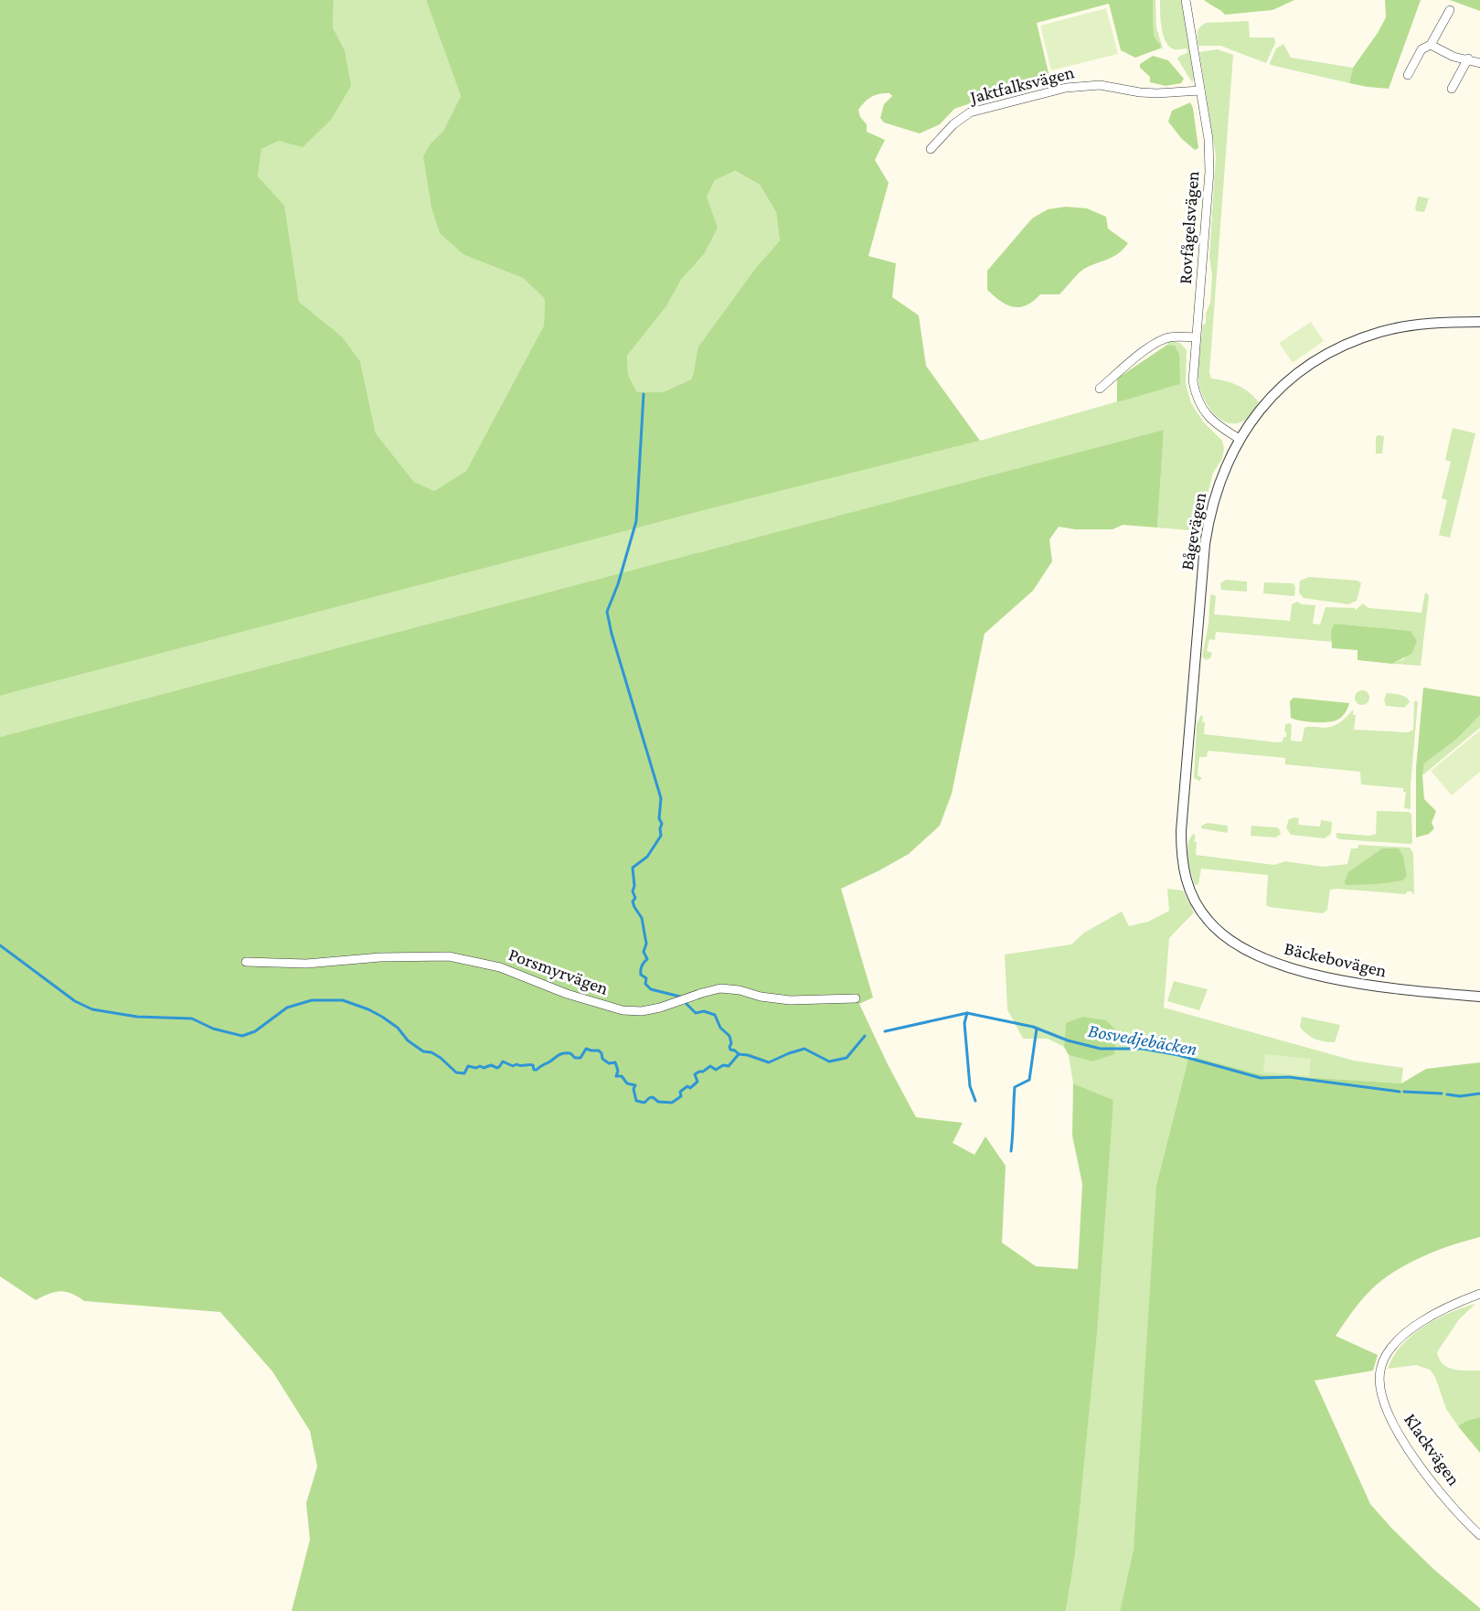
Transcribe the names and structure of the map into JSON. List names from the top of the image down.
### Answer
{
  "streets": {
    "street": [
      "Jaktfalksvägen",
      "Rovfågelsvägen",
      "Bågevägen",
      "Bäckebovägen",
      "Porsmyrvägen",
      "Klackvägen"
    ]
  },
  "crossings": [
    ["Jaktfalksvägen", "Rovfågelsvägen"],
    ["Rovfågelsvägen", "Bågevägen"],
    ["Bågevägen", "Bäckebovägen"]
  ],
  "water": ["Bosvedjebäcken"]
}
